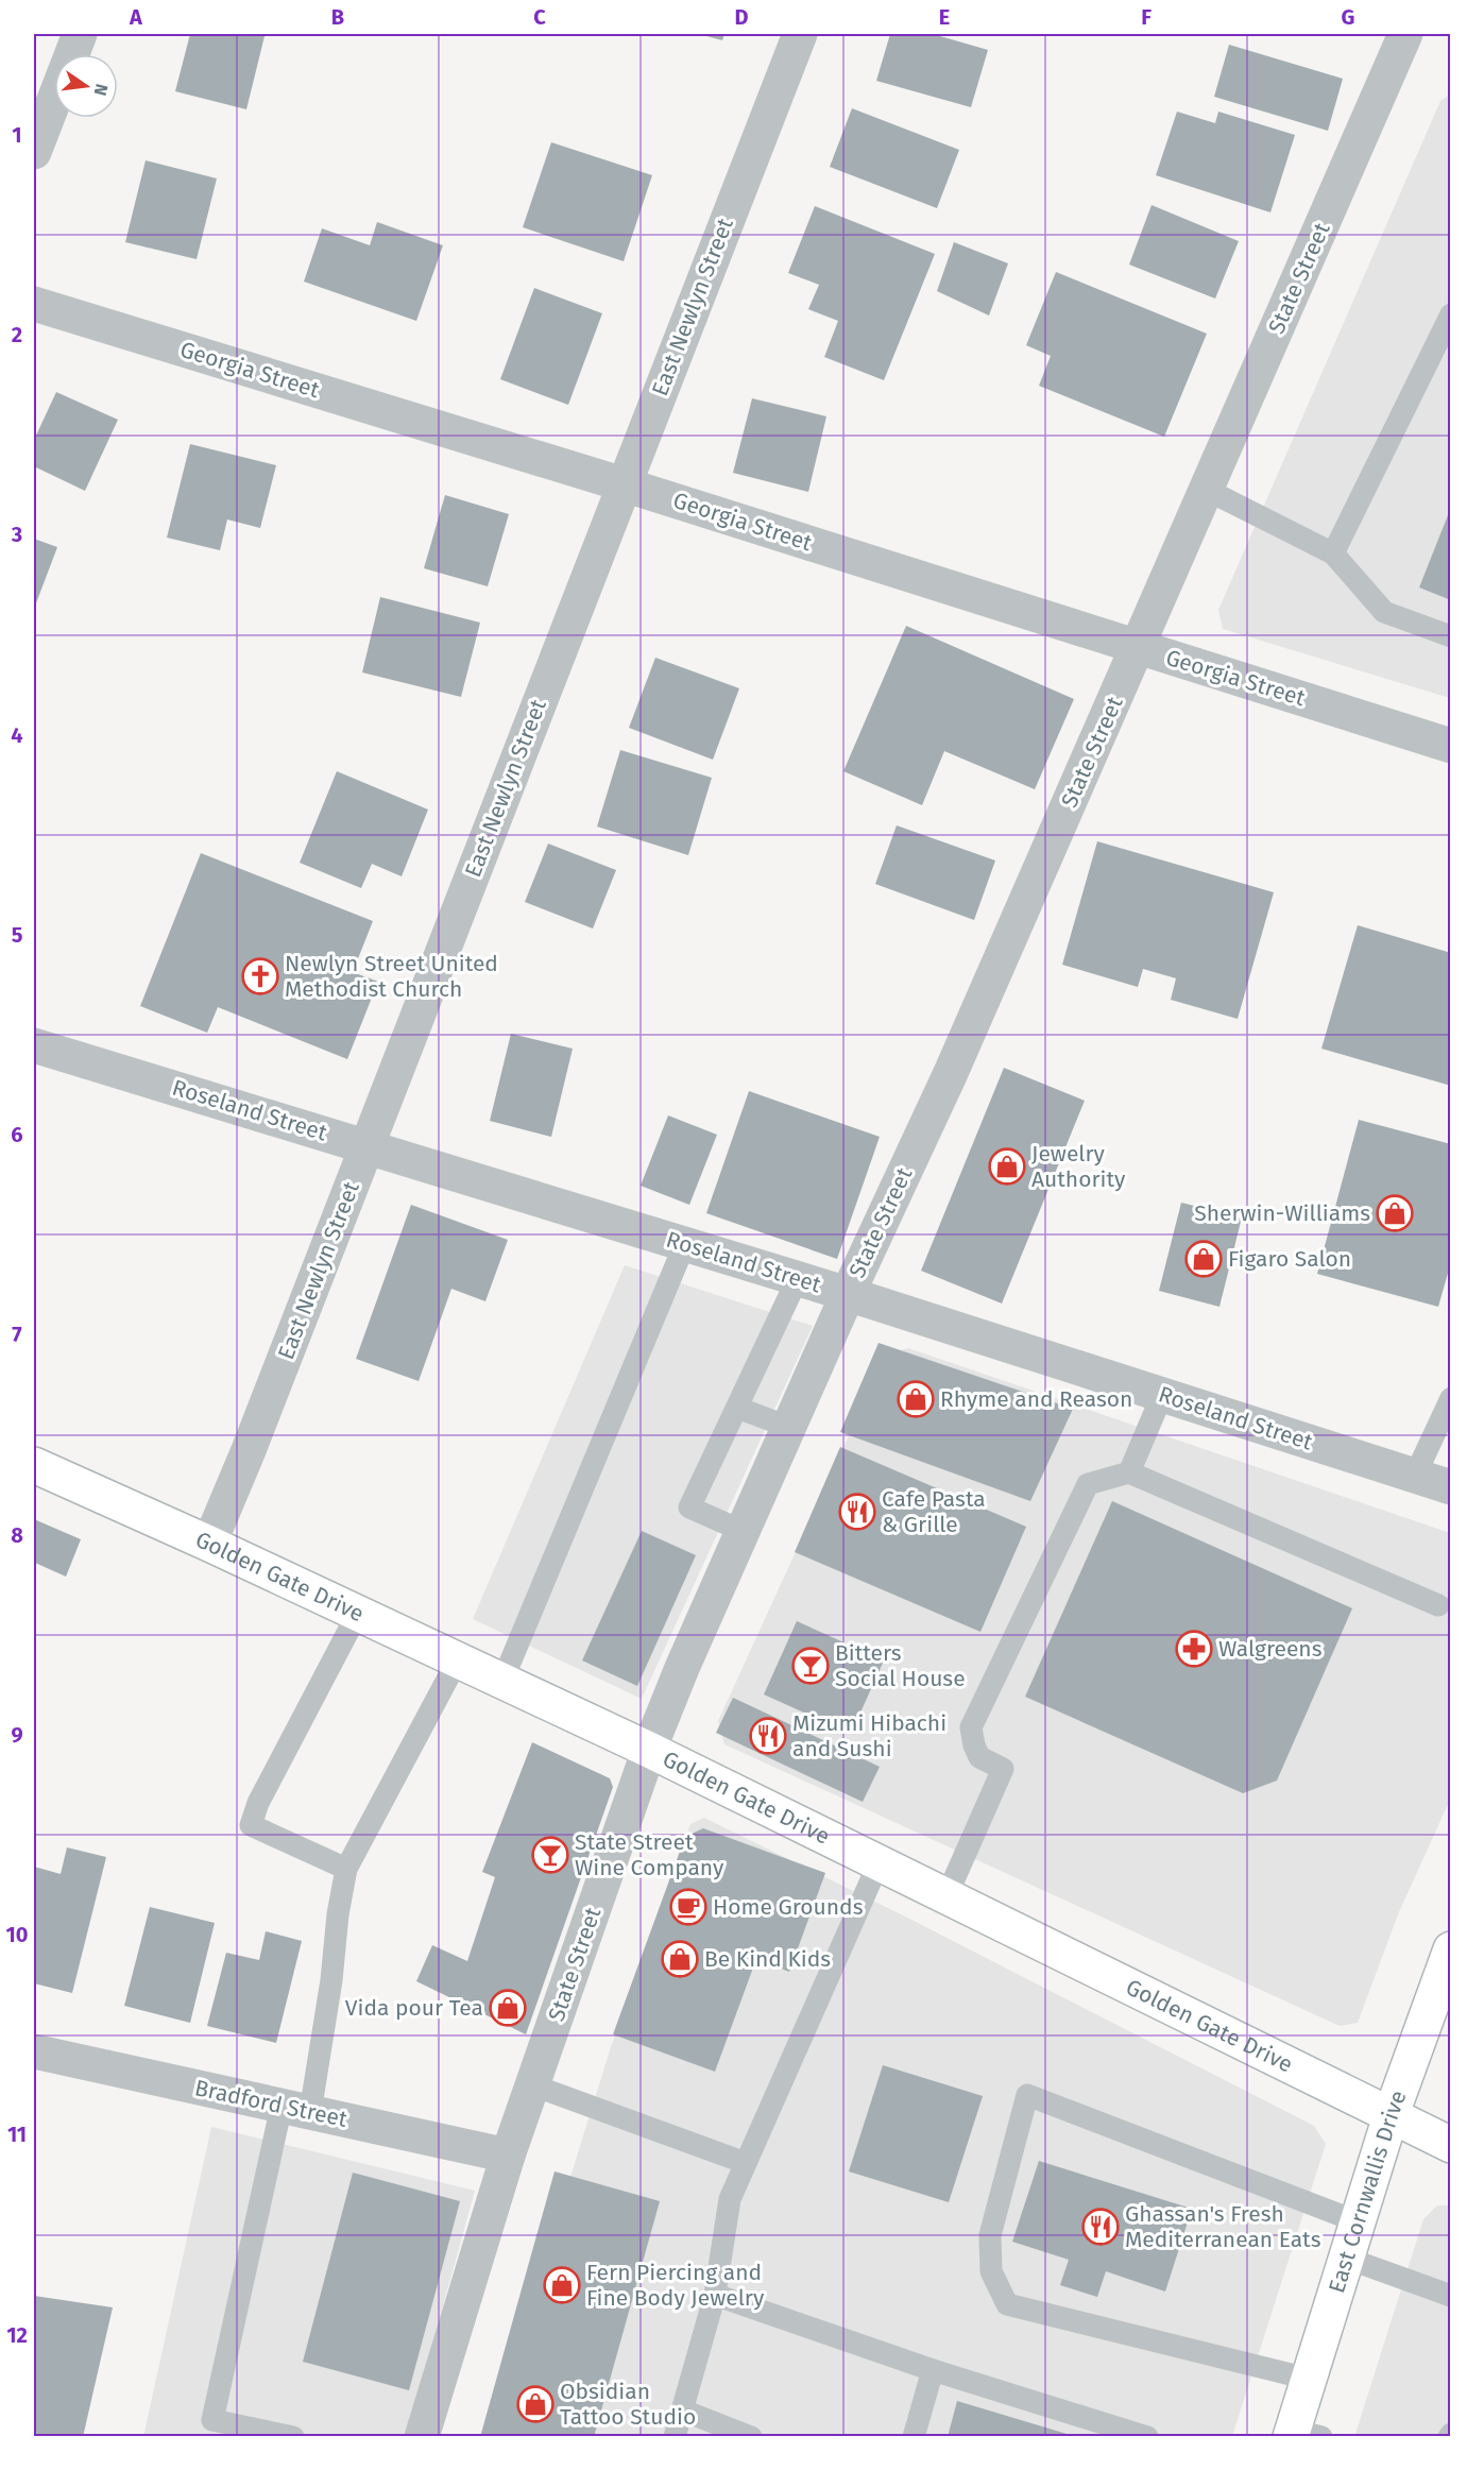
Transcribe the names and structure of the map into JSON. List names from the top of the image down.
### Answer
{
  "streets": {
    "street": [
      "State Street",
      "East Newlyn Street",
      "Georgia Street",
      "Roseland Street",
      "Golden Gate Drive",
      "Bradford Street",
      "East Cornwallis Drive"
    ]
  },
  "crossings": [
    ["State Street", "Georgia Street"],
    ["State Street", "Roseland Street"],
    ["State Street", "Golden Gate Drive"],
    ["State Street", "Bradford Street"],
    ["East Newlyn Street", "Georgia Street"],
    ["East Newlyn Street", "Roseland Street"],
    ["East Newlyn Street", "Golden Gate Drive"],
    ["Golden Gate Drive", "East Cornwallis Drive"]
  ],
  "places": {
    "church": ["Newlyn Street United Methodist Church"],
    "shop": [
      "Jewelry Authority",
      "Sherwin-Williams",
      "Figaro Salon",
      "Rhyme and Reason",
      "Be Kind Kids",
      "Vida pour Tea",
      "Fern Piercing and Fine Body Jewelry",
      "Obsidian Tattoo Studio"
    ],
    "restaurant": ["Cafe Pasta & Grille", "Mizumi Hibachi and Sushi", "Ghassan's Fresh Mediterranean Eats"],
    "pharmacy": ["Walgreens"],
    "bar": ["Bitters Social House", "State Street Wine Company"],
    "cafe": ["Home Grounds"]
  },
  "north": "right",
  "grid": {
    "columns": [
      "A",
      "B",
      "C",
      "D",
      "E",
      "F",
      "G"
    ],
    "rows": [
      "1",
      "2",
      "3",
      "4",
      "5",
      "6",
      "7",
      "8",
      "9",
      "10",
      "11",
      "12"
    ]
  }
}
